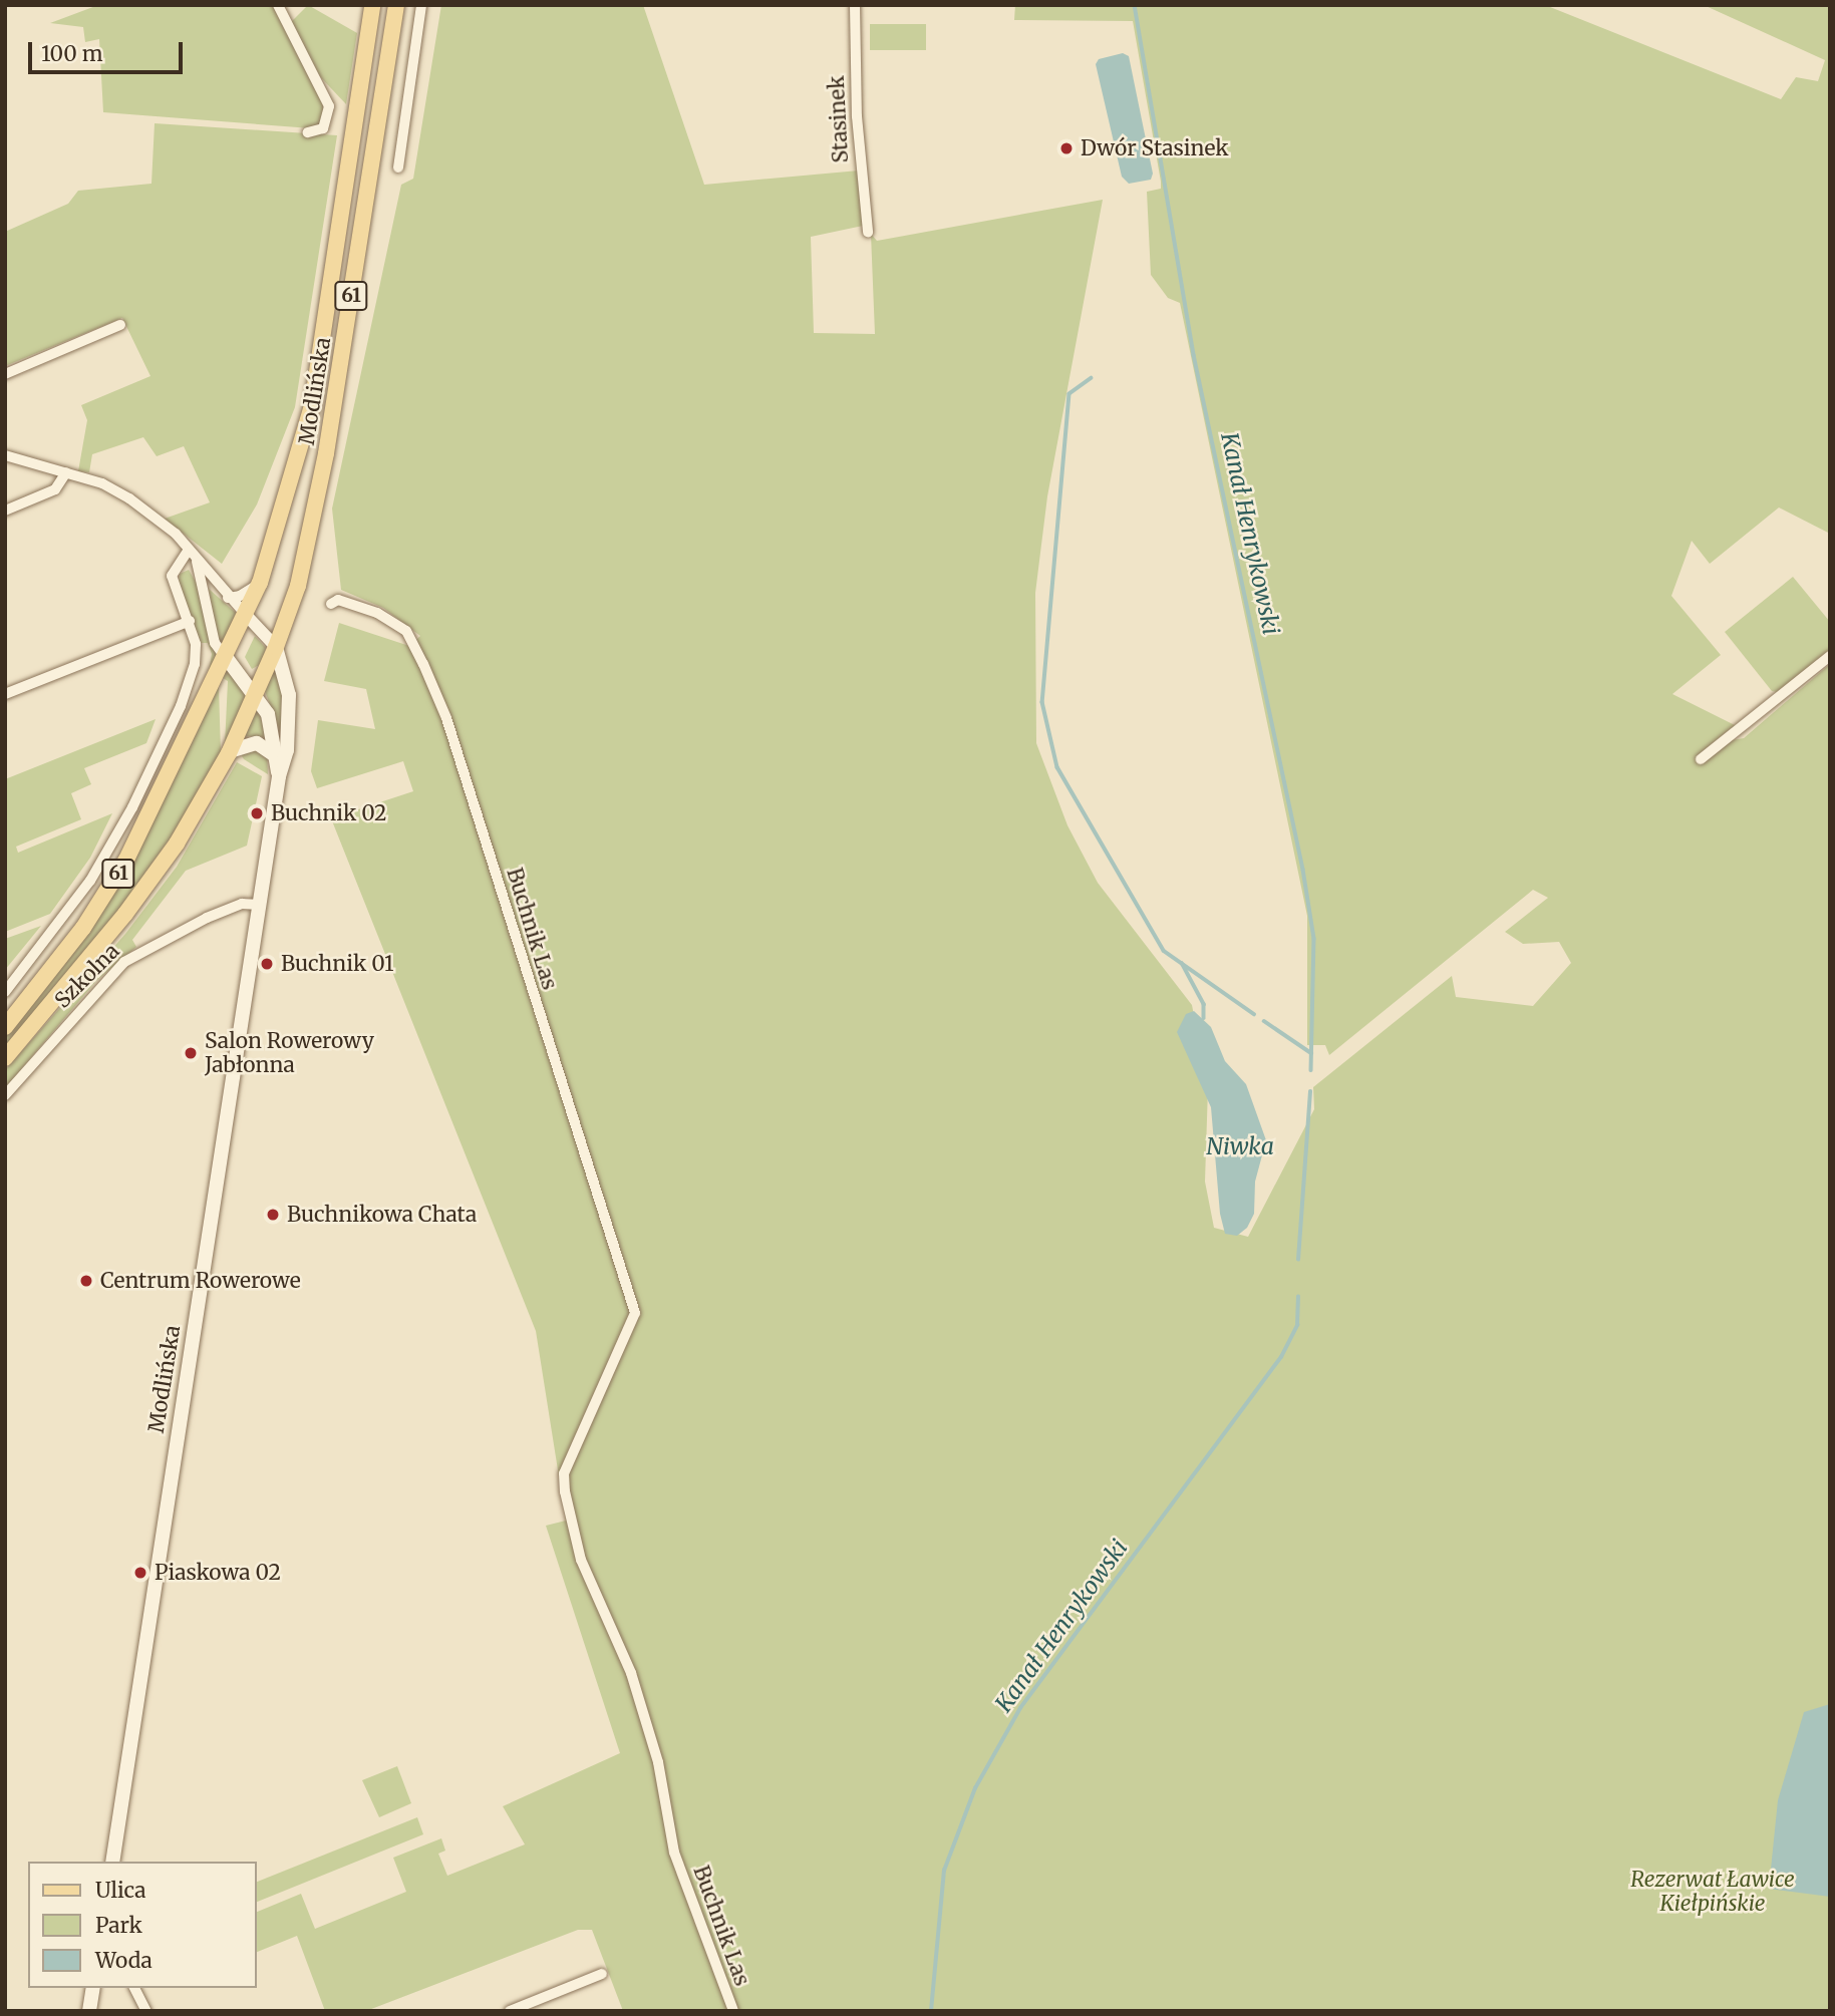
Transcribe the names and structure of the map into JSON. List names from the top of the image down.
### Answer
{
  "streets": {
    "main road": ["61", "Modlińska"],
    "street": ["Stasinek", "Buchnik Las", "Szkolna"]
  },
  "crossings": [
    ["61", "Modlińska"],
    ["Modlińska", "Szkolna"]
  ],
  "water": ["Kanał Henrykowski", "Niwka"],
  "parks": ["Rezerwat Ławice Kiełpińskie"],
  "places": [
    "Dwór Stasinek",
    "Buchnik 02",
    "Buchnik 01",
    "Salon Rowerowy Jabłonna",
    "Buchnikowa Chata",
    "Centrum Rowerowe",
    "Piaskowa 02"
  ],
  "legend": ["Ulica", "Park", "Woda"],
  "scale_bar": "100 m"
}
